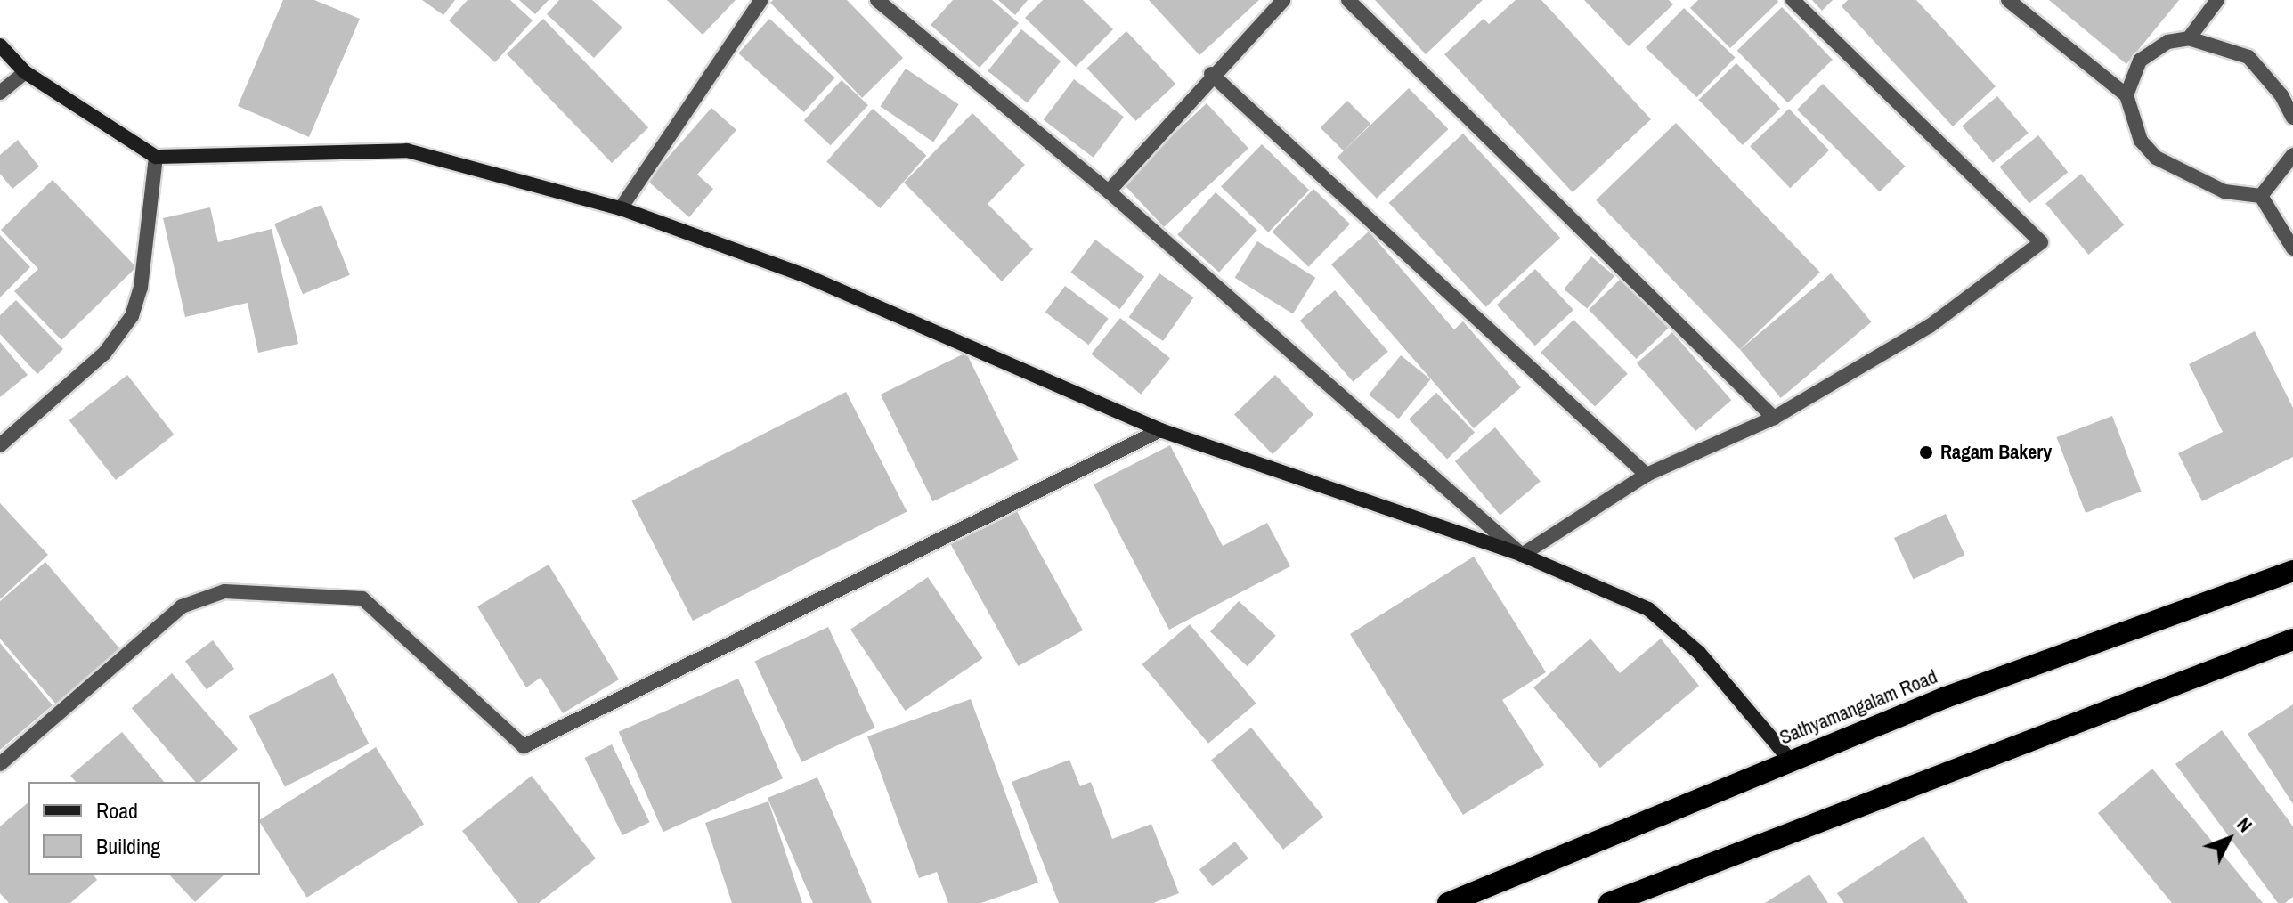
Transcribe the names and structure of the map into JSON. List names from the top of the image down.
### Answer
{
  "streets": {
    "highway": ["Sathyamangalam Road"]
  },
  "places": ["Ragam Bakery"],
  "legend": ["Road", "Building"],
  "north": "top right"
}
